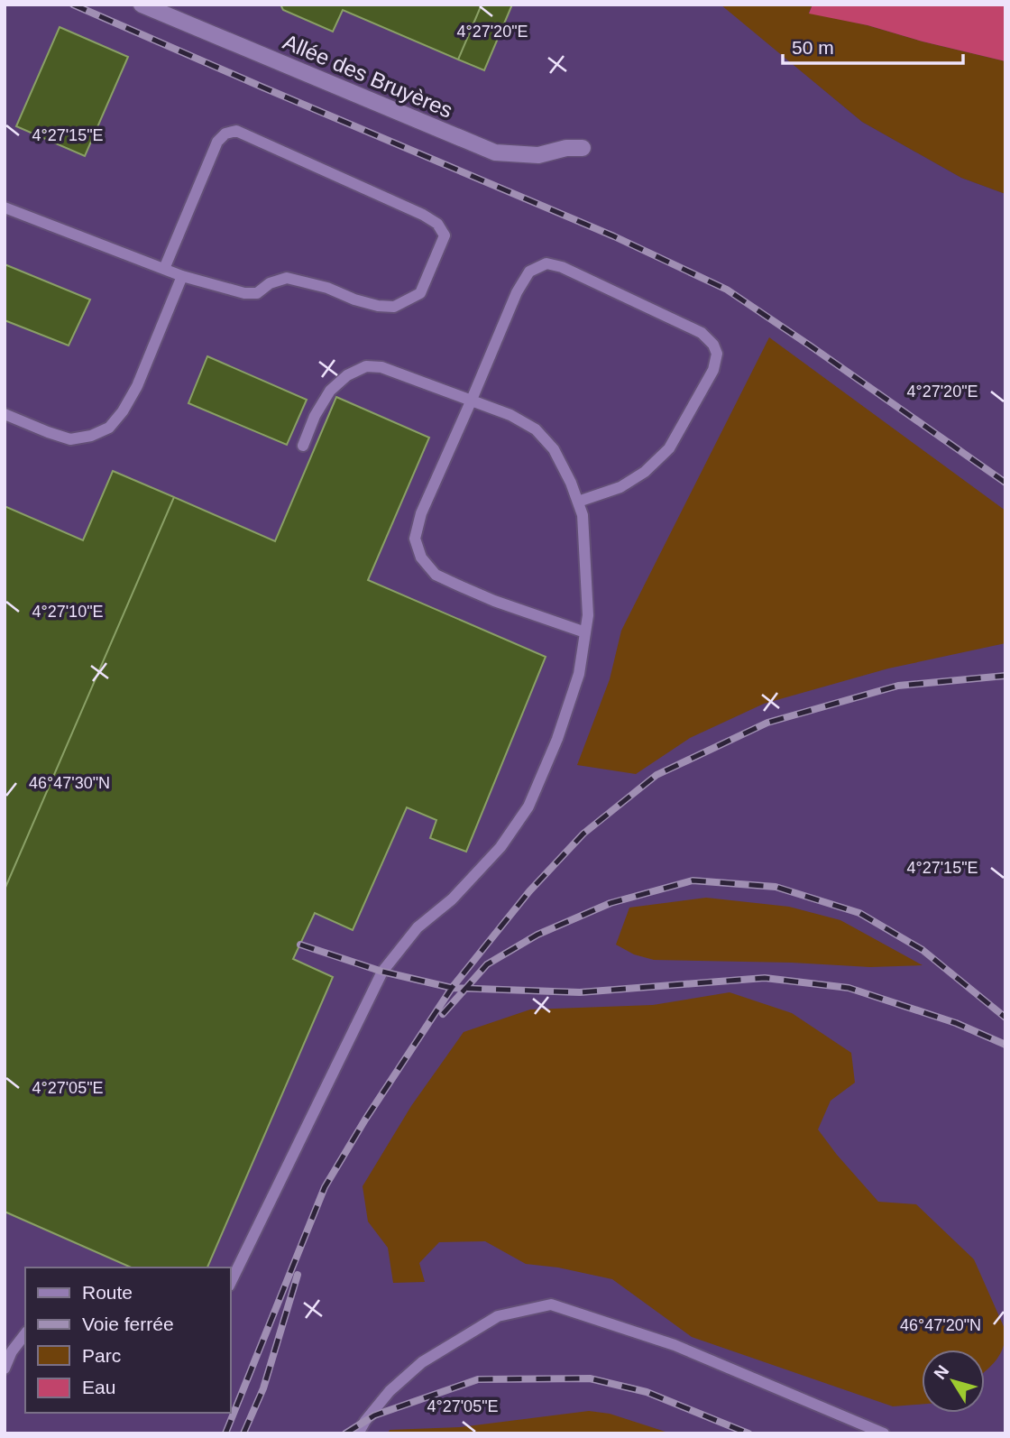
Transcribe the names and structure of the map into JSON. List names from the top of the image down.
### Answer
{
  "streets": {
    "street": ["Allée des Bruyères"]
  },
  "legend": [
    "Route",
    "Voie ferrée",
    "Parc",
    "Eau"
  ],
  "scale_bar": "50 m",
  "north": "top left",
  "coordinates": [
    "4°27'20\"E",
    "4°27'15\"E",
    "4°27'10\"E",
    "46°47'30\"N",
    "4°27'05\"E",
    "46°47'20\"N"
  ]
}
